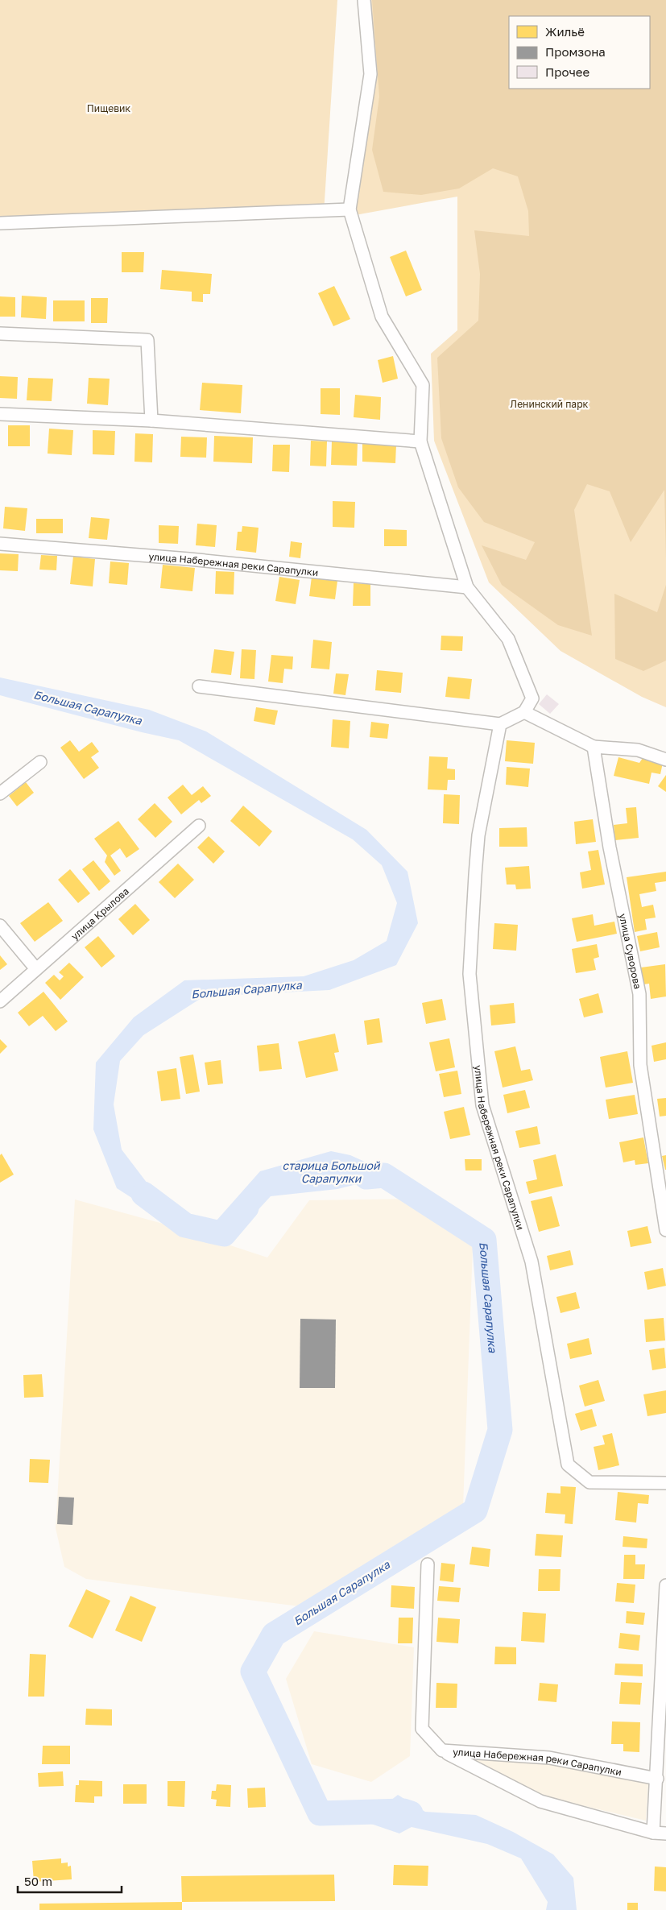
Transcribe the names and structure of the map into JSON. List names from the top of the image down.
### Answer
{
  "streets": {
    "street": ["улица Набережная реки Сарапулки", "улица Крылова", "улица Суворова"]
  },
  "water": ["Большая Сарапулка", "старица Большой Сарапулки"],
  "parks": ["Пищевик", "Ленинский парк"],
  "legend": ["Жильё", "Промзона", "Прочее"],
  "scale_bar": "50 m"
}
